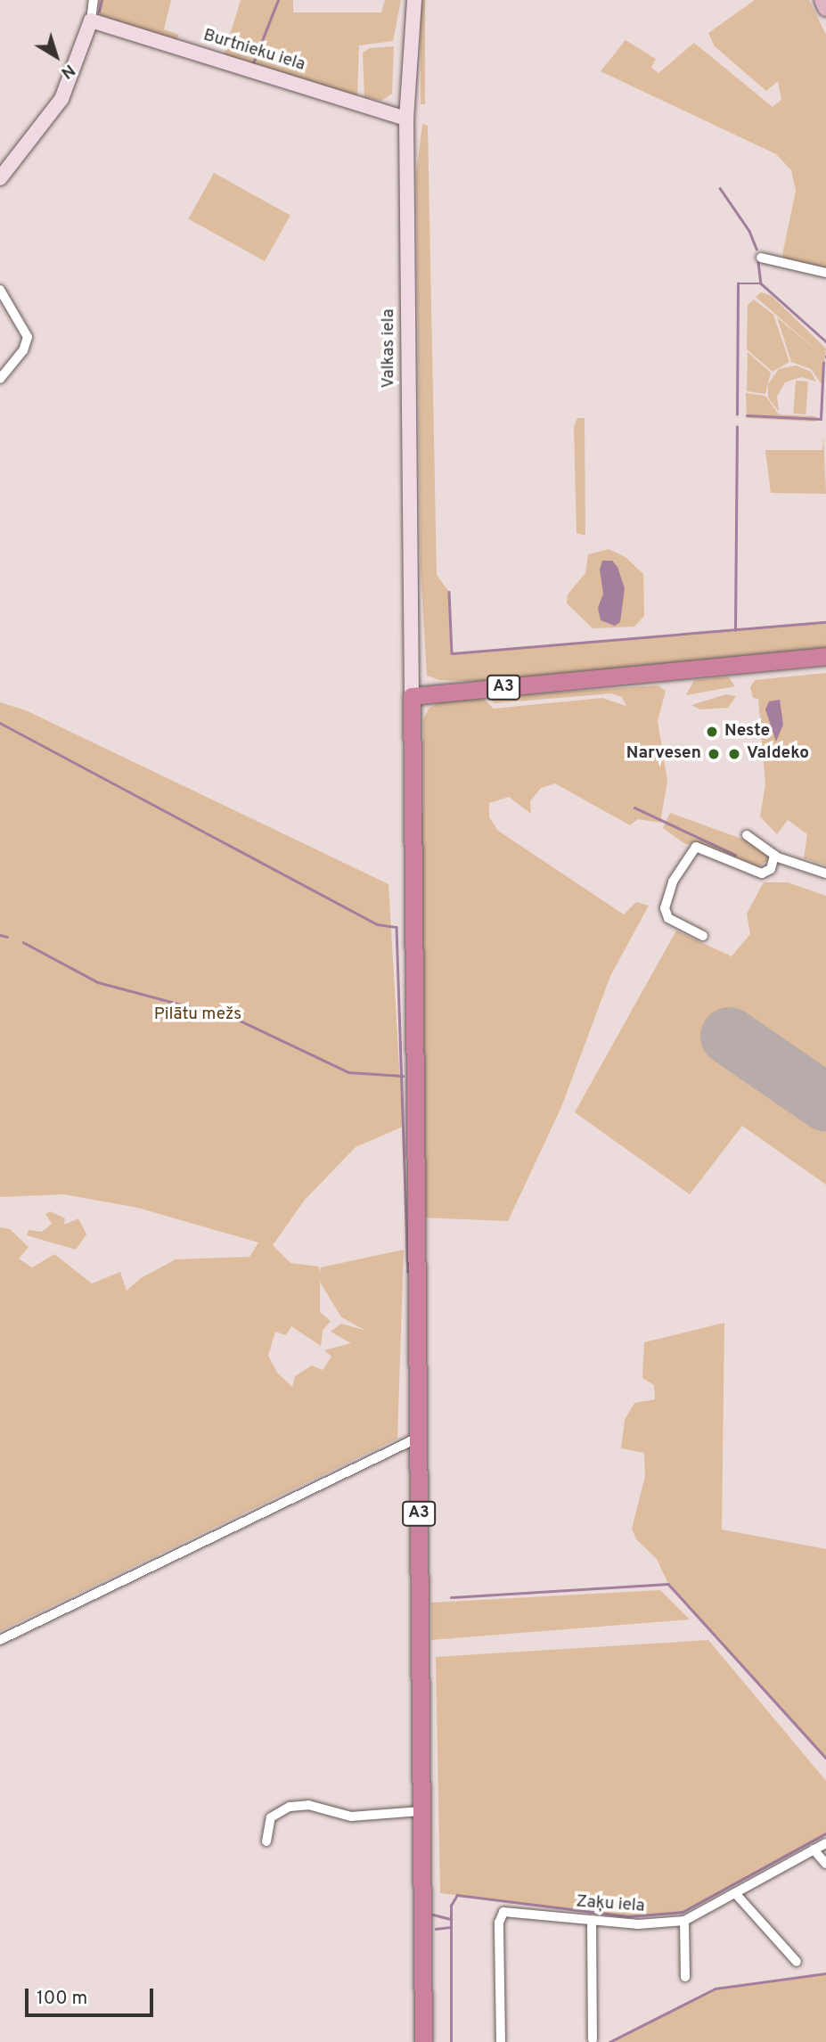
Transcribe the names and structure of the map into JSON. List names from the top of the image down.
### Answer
{
  "streets": {
    "highway": ["A3"],
    "main road": ["Burtnieku iela", "Valkas iela"],
    "street": ["Zaķu iela"]
  },
  "crossings": [
    ["Burtnieku iela", "Valkas iela"],
    ["Valkas iela", "A3"]
  ],
  "parks": ["Pilātu mežs"],
  "places": ["Neste", "Narvesen", "Valdeko"],
  "scale_bar": "100 m",
  "north": "bottom right"
}
